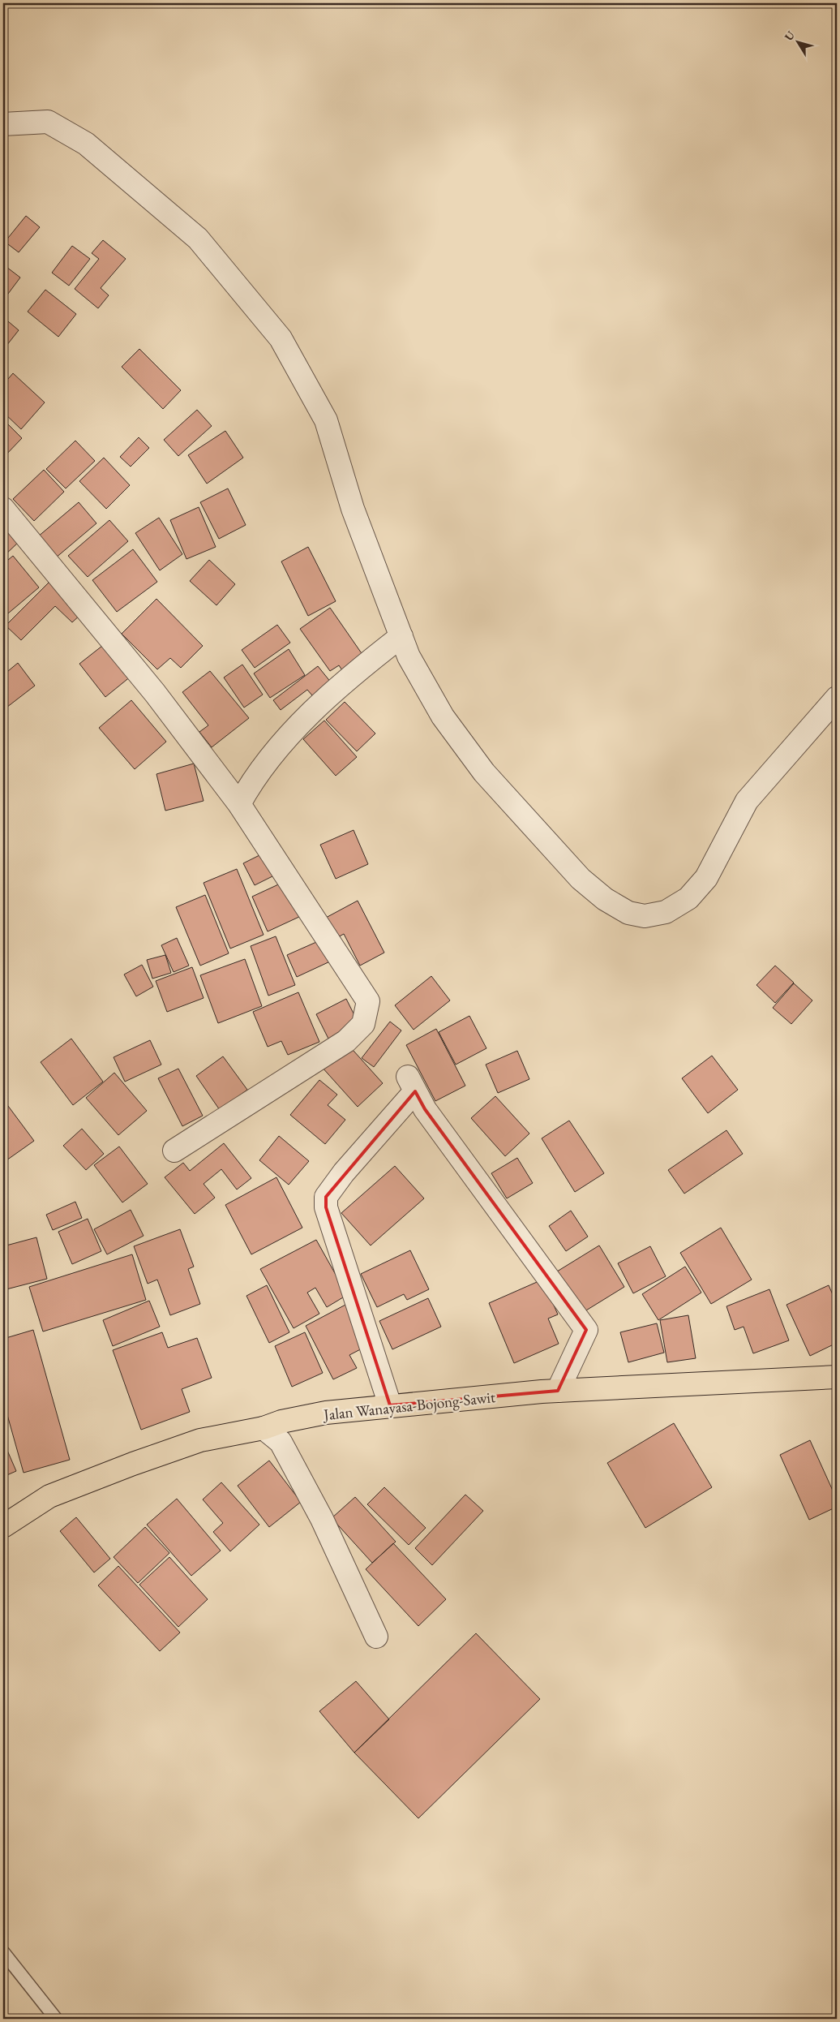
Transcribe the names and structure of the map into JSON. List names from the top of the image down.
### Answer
{
  "streets": {
    "main road": ["Jalan Wanayasa-Bojong-Sawit"]
  },
  "north": "top left"
}
